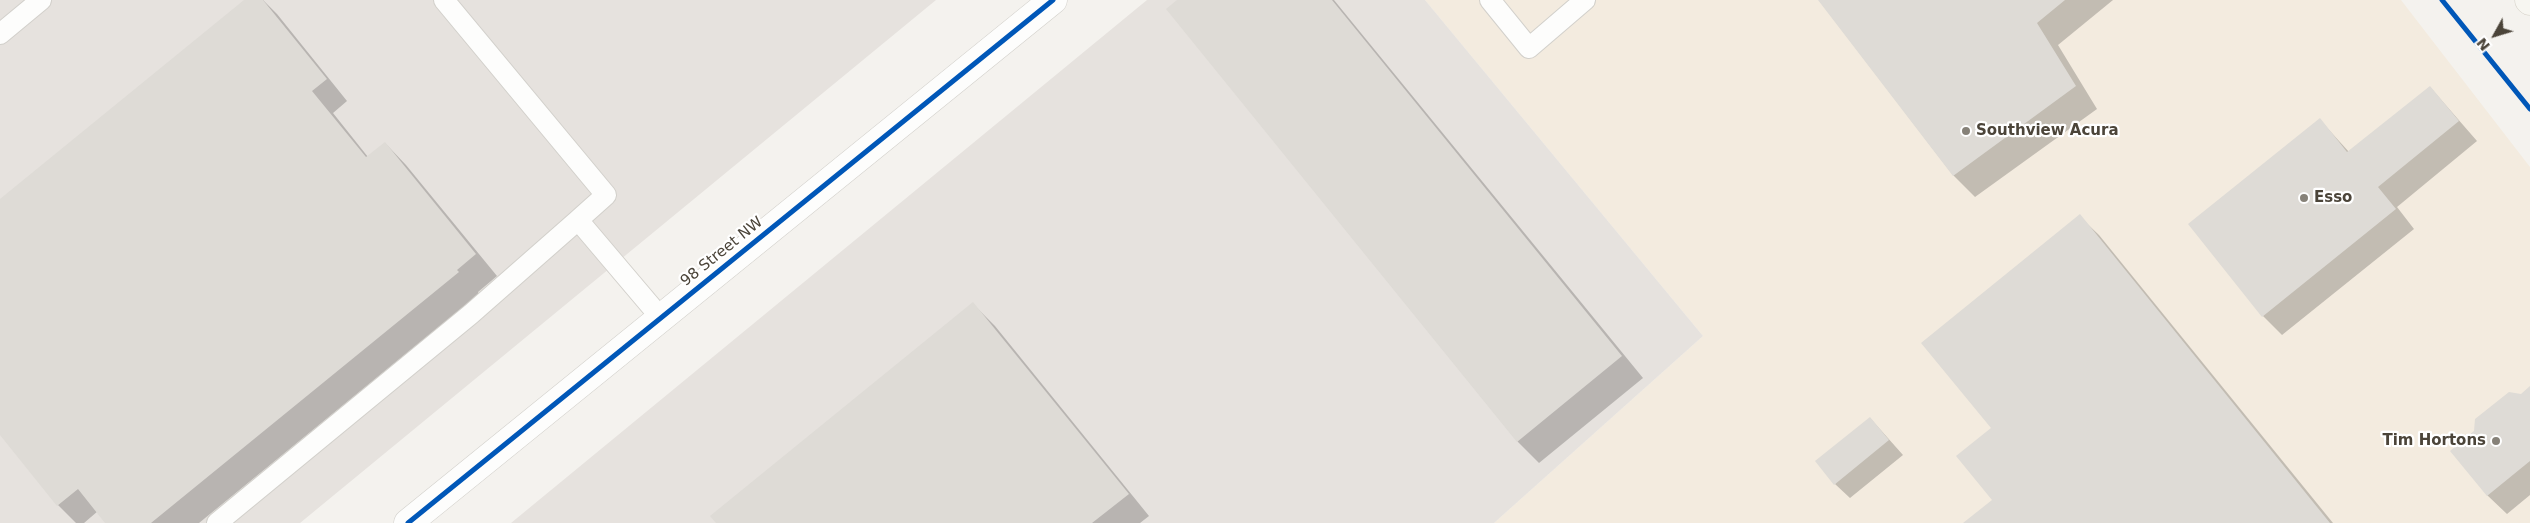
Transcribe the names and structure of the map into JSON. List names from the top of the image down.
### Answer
{
  "streets": {
    "street": ["98 Street NW"]
  },
  "places": ["Southview Acura", "Esso", "Tim Hortons"],
  "north": "bottom left"
}
